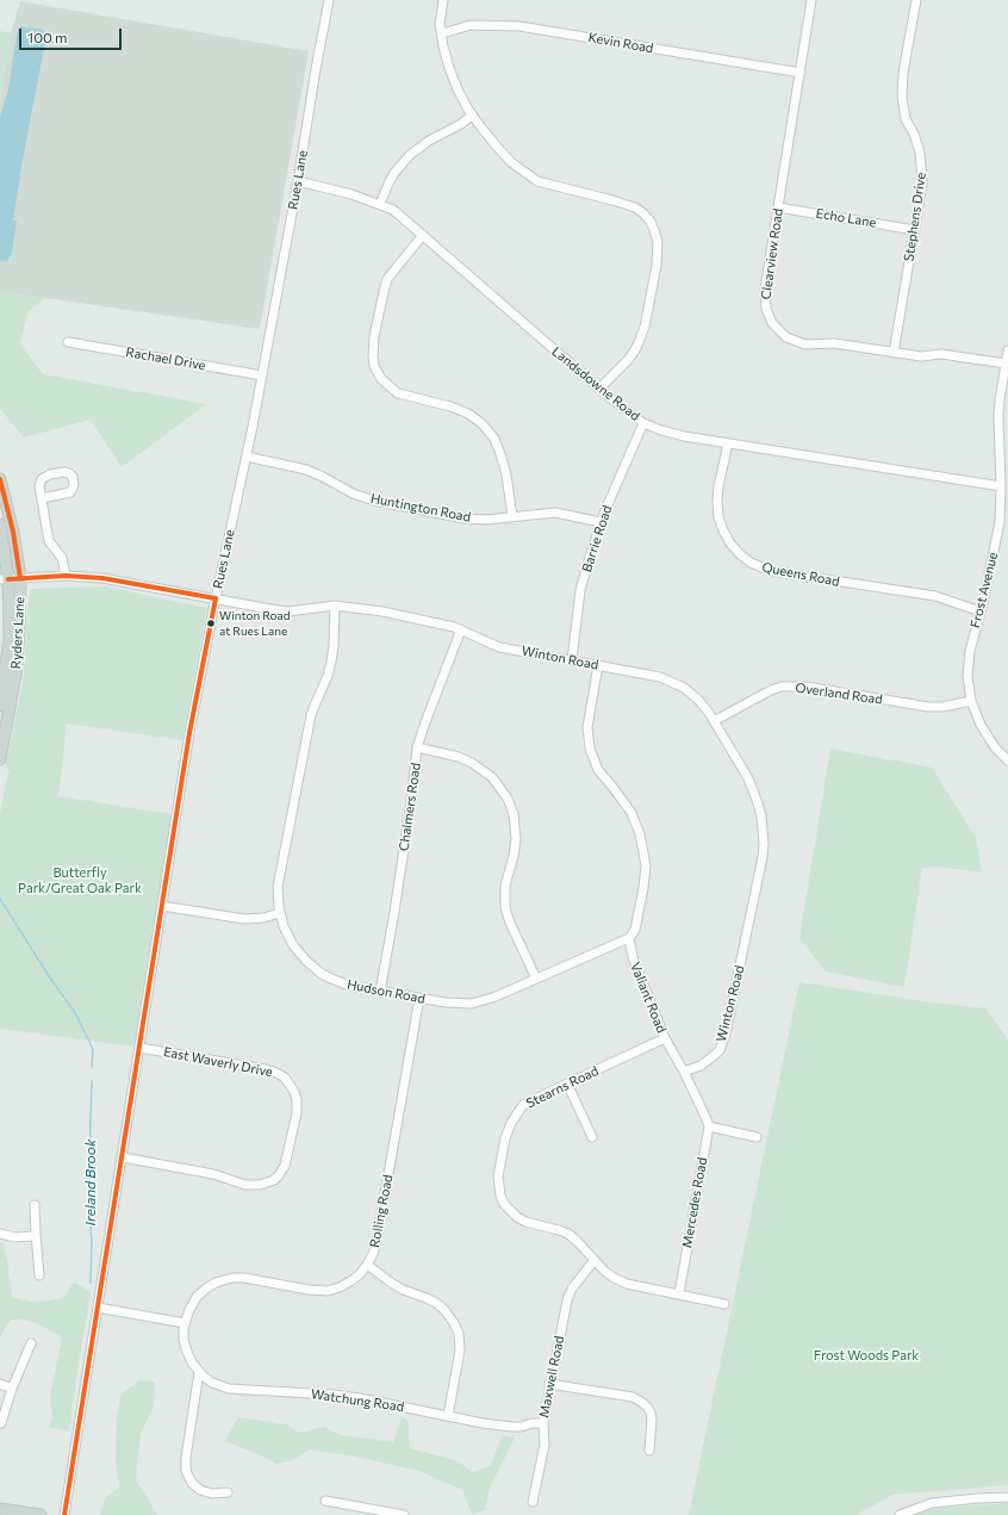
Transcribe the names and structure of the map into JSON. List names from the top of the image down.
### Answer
{
  "streets": {
    "main road": ["Ryders Lane"],
    "street": [
      "Kevin Road",
      "Rues Lane",
      "Stephens Drive",
      "Echo Lane",
      "Clearview Road",
      "Rachael Drive",
      "Landsdowne Road",
      "Huntington Road",
      "Barrie Road",
      "Queens Road",
      "Frost Avenue",
      "Winton Road",
      "Overland Road",
      "Chalmers Road",
      "Hudson Road",
      "Valiant Road",
      "East Waverly Drive",
      "Stearns Road",
      "Mercedes Road",
      "Rolling Road",
      "Maxwell Road",
      "Watchung Road"
    ]
  },
  "crossings": [
    ["Kevin Road", "Clearview Road"],
    ["Rues Lane", "Rachael Drive"],
    ["Rues Lane", "Landsdowne Road"],
    ["Rues Lane", "Huntington Road"],
    ["Rues Lane", "Winton Road"],
    ["Rues Lane", "East Waverly Drive"],
    ["Stephens Drive", "Echo Lane"],
    ["Stephens Drive", "Clearview Road"],
    ["Echo Lane", "Clearview Road"],
    ["Clearview Road", "Frost Avenue"],
    ["Landsdowne Road", "Barrie Road"],
    ["Landsdowne Road", "Queens Road"],
    ["Landsdowne Road", "Frost Avenue"],
    ["Huntington Road", "Barrie Road"],
    ["Barrie Road", "Winton Road"],
    ["Queens Road", "Frost Avenue"],
    ["Frost Avenue", "Overland Road"],
    ["Ryders Lane", "Winton Road"],
    ["Winton Road", "Overland Road"],
    ["Winton Road", "Chalmers Road"],
    ["Winton Road", "Hudson Road"],
    ["Winton Road", "Valiant Road"],
    ["Chalmers Road", "Hudson Road"],
    ["Hudson Road", "Valiant Road"],
    ["Hudson Road", "Rolling Road"],
    ["Valiant Road", "Stearns Road"],
    ["Valiant Road", "Mercedes Road"],
    ["Stearns Road", "Mercedes Road"],
    ["Stearns Road", "Maxwell Road"],
    ["Rolling Road", "Watchung Road"],
    ["Maxwell Road", "Watchung Road"]
  ],
  "water": ["Ireland Brook"],
  "parks": ["Butterfly Park/Great Oak Park", "Frost Woods Park"],
  "places": ["Winton Road at Rues Lane"],
  "scale_bar": "100 m"
}
